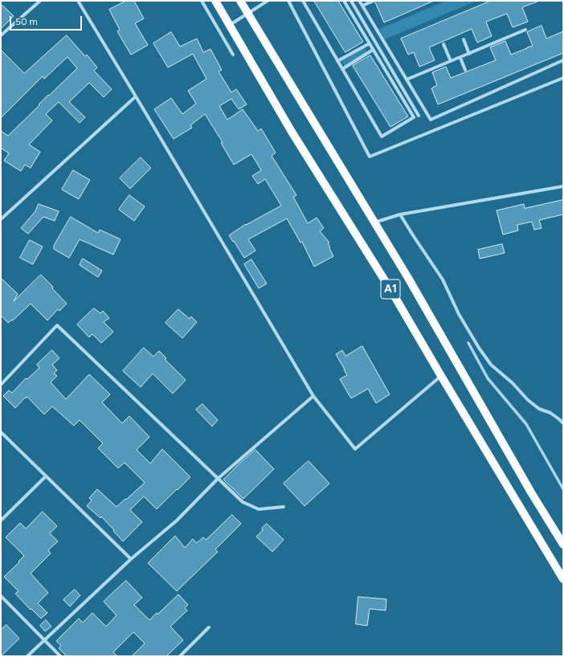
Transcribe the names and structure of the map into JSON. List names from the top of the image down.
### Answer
{
  "streets": {
    "main road": ["A1"]
  },
  "scale_bar": "50 m"
}
